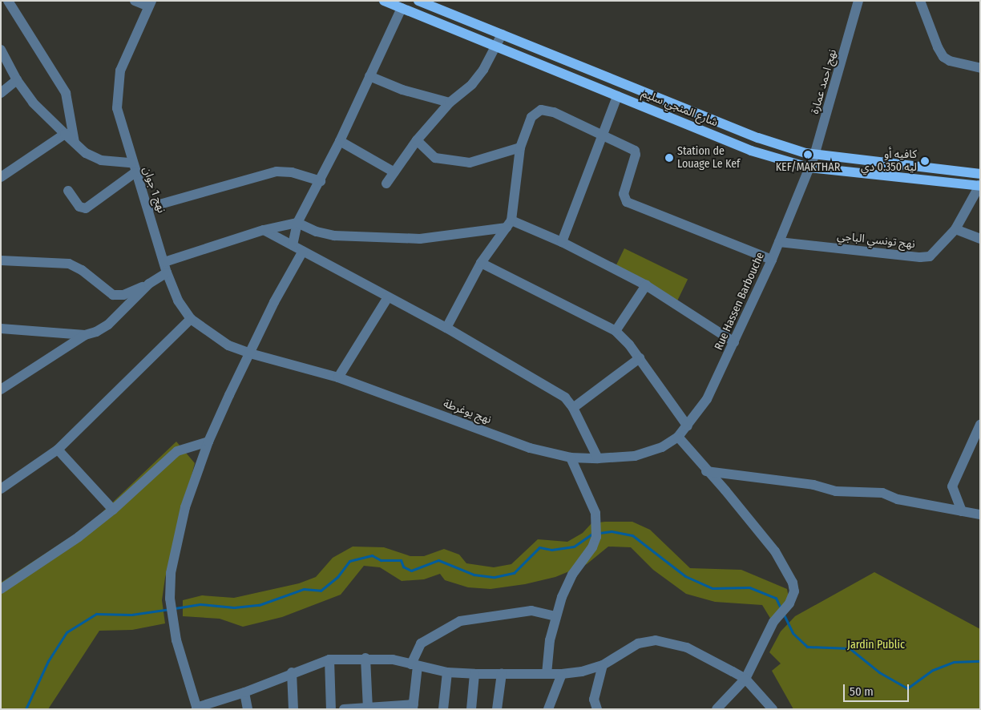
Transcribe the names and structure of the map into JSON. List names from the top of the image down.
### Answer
{
  "streets": {
    "main road": ["شارع المنجي سليم"],
    "street": [
      "نهج احمد عمارة",
      "نهج 1 جوان",
      "نهج تونسي الباجي",
      "Rue Hassen Barbouche",
      "نهج يوغرطة"
    ]
  },
  "crossings": [
    ["نهج احمد عمارة", "شارع المنجي سليم"],
    ["نهج احمد عمارة", "Rue Hassen Barbouche"],
    ["شارع المنجي سليم", "نهج تونسي الباجي"],
    ["شارع المنجي سليم", "Rue Hassen Barbouche"],
    ["نهج 1 جوان", "نهج يوغرطة"],
    ["نهج تونسي الباجي", "Rue Hassen Barbouche"],
    ["Rue Hassen Barbouche", "نهج يوغرطة"]
  ],
  "parks": ["Jardin Public"],
  "places": ["KEF/MAKTHAR", "Station de Louage Le Kef", "كافيه أو ليه 0.350 دي"],
  "scale_bar": "50 m"
}
